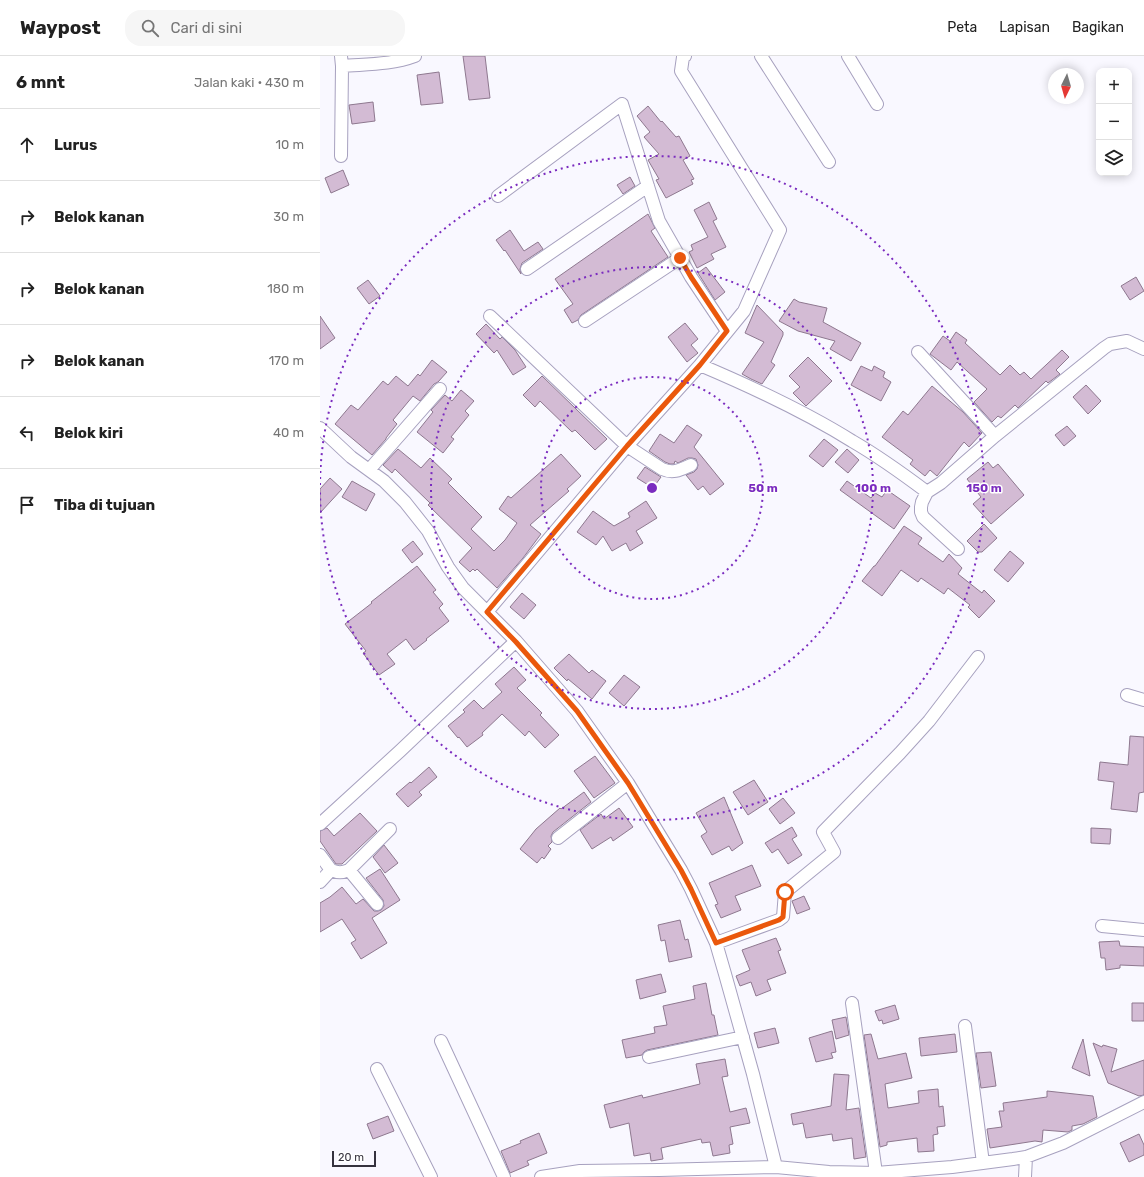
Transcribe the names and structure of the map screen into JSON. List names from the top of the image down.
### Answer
{
  "scale_bar": "20 m",
  "north": "bottom",
  "page": {
    "header": "Waypost",
    "search": "Cari di sini",
    "nav": ["Peta", "Lapisan", "Bagikan"],
    "heading": ["6 mnt", "Jalan kaki · 430 m"],
    "map_buttons": ["+", "−"],
    "list": [
      ["Lurus", "10 m"],
      ["Belok kanan", "30 m"],
      ["Belok kanan", "180 m"],
      ["Belok kanan", "170 m"],
      ["Belok kiri", "40 m"],
      "Tiba di tujuan"
    ],
    "scale": "20 m"
  },
  "rings": ["50 m", "100 m", "150 m"]
}
